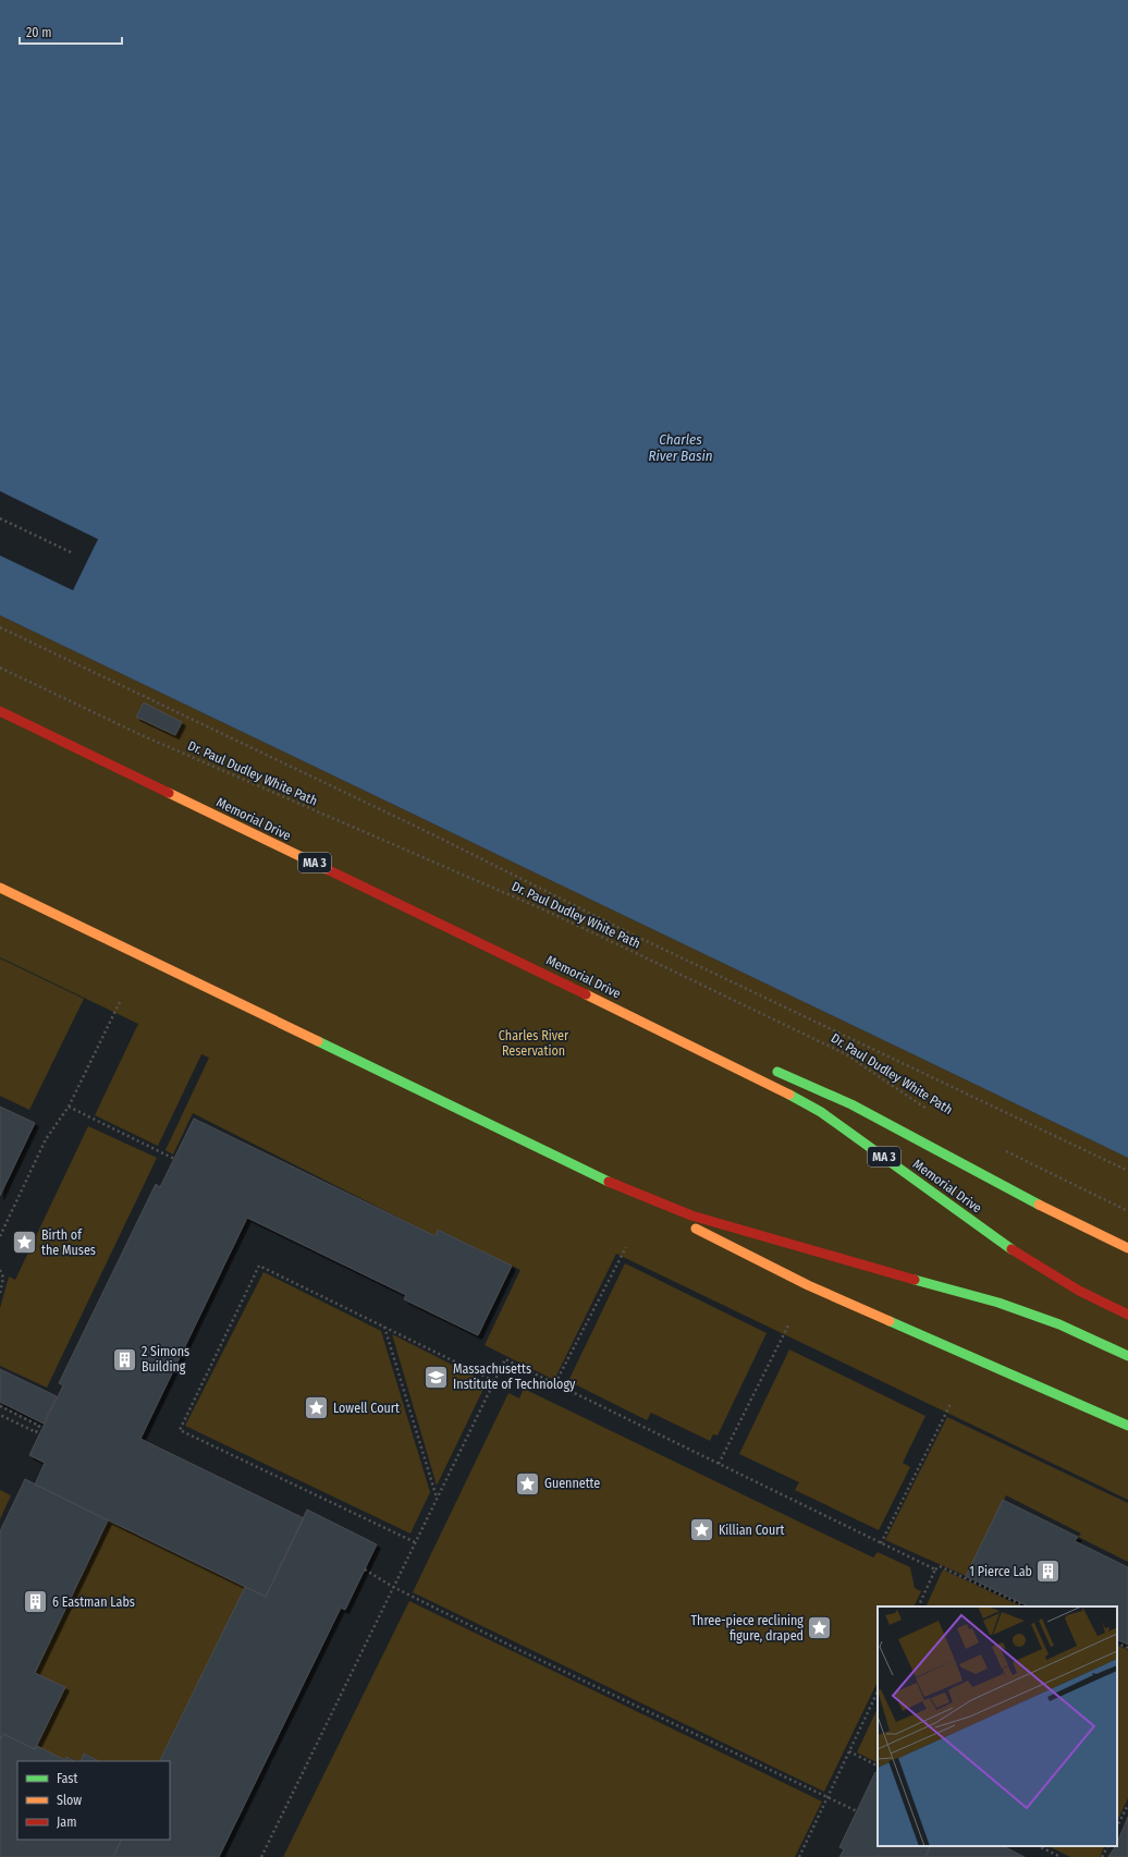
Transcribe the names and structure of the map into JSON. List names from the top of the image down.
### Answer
{
  "streets": {
    "highway": ["Memorial Drive", "MA 3"],
    "path": ["Dr. Paul Dudley White Path"]
  },
  "water": ["Charles River Basin"],
  "parks": ["Charles River Reservation"],
  "places": {
    "place": [
      "Birth of the Muses",
      "Lowell Court",
      "Guennette",
      "Killian Court",
      "Three-piece reclining figure, draped"
    ],
    "building": ["2 Simons Building", "1 Pierce Lab", "6 Eastman Labs"],
    "school or university": ["Massachusetts Institute of Technology"]
  },
  "legend": ["Fast", "Slow", "Jam"],
  "scale_bar": "20 m"
}
